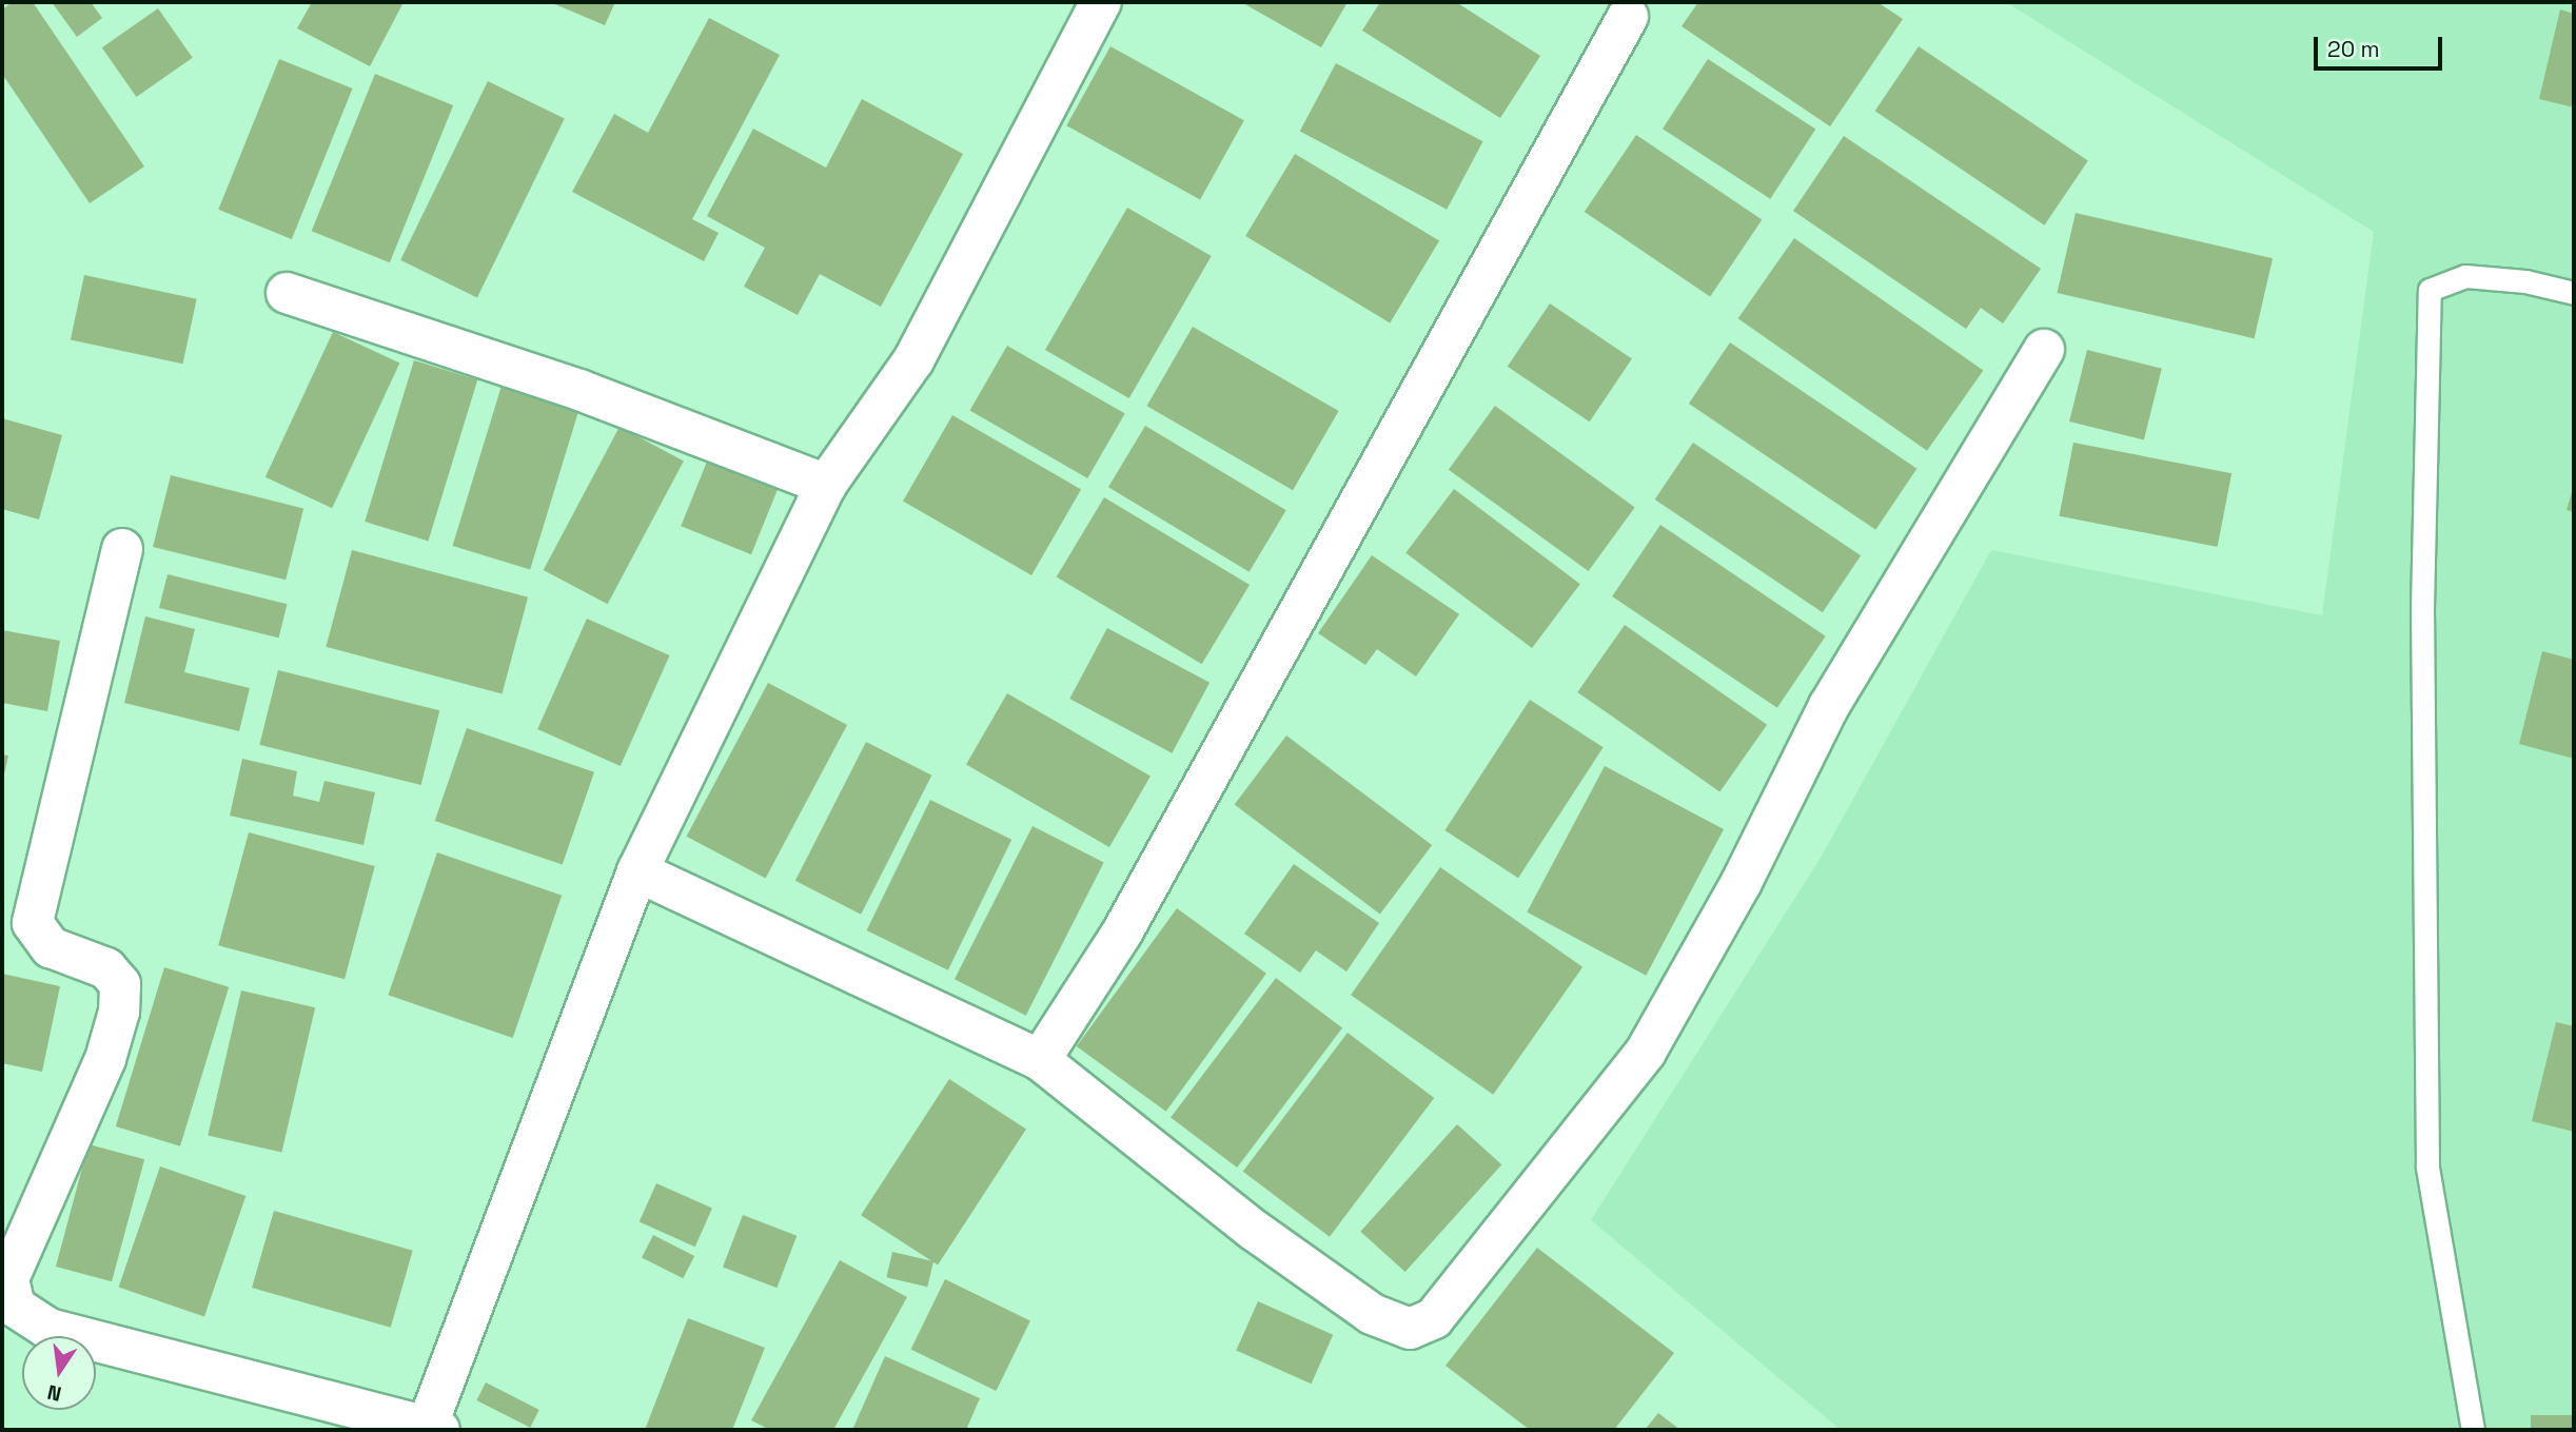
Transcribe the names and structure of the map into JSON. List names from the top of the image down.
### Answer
{
  "scale_bar": "20 m",
  "north": "bottom"
}
